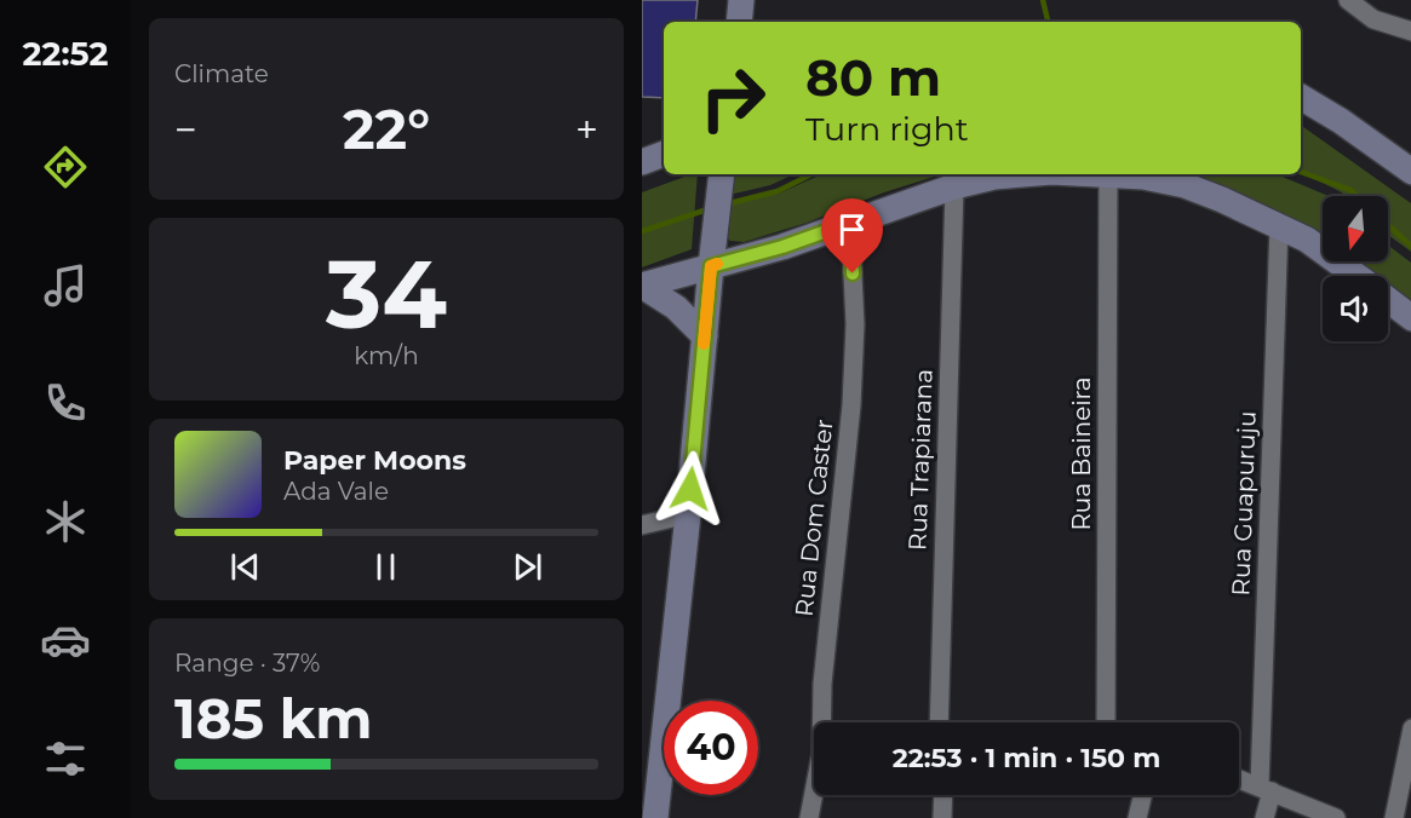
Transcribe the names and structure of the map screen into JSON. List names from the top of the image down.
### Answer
{
  "streets": {
    "street": [
      "Rua Baineira",
      "Rua Trapiarana",
      "Rua Guapuruju",
      "Rua Dom Caster"
    ]
  },
  "north": "bottom",
  "page": {
    "tabs": "22:52",
    "tile": [
      "Climate",
      ["34", "km/h"],
      ["Range · 37%", "185 km"]
    ],
    "turn": ["80 m", "Turn right"],
    "heat": ["−", "22°", "+"],
    "song": ["Paper Moons", "Ada Vale"],
    "limit": "40",
    "trip": "22:53 · 1 min · 150 m"
  }
}
